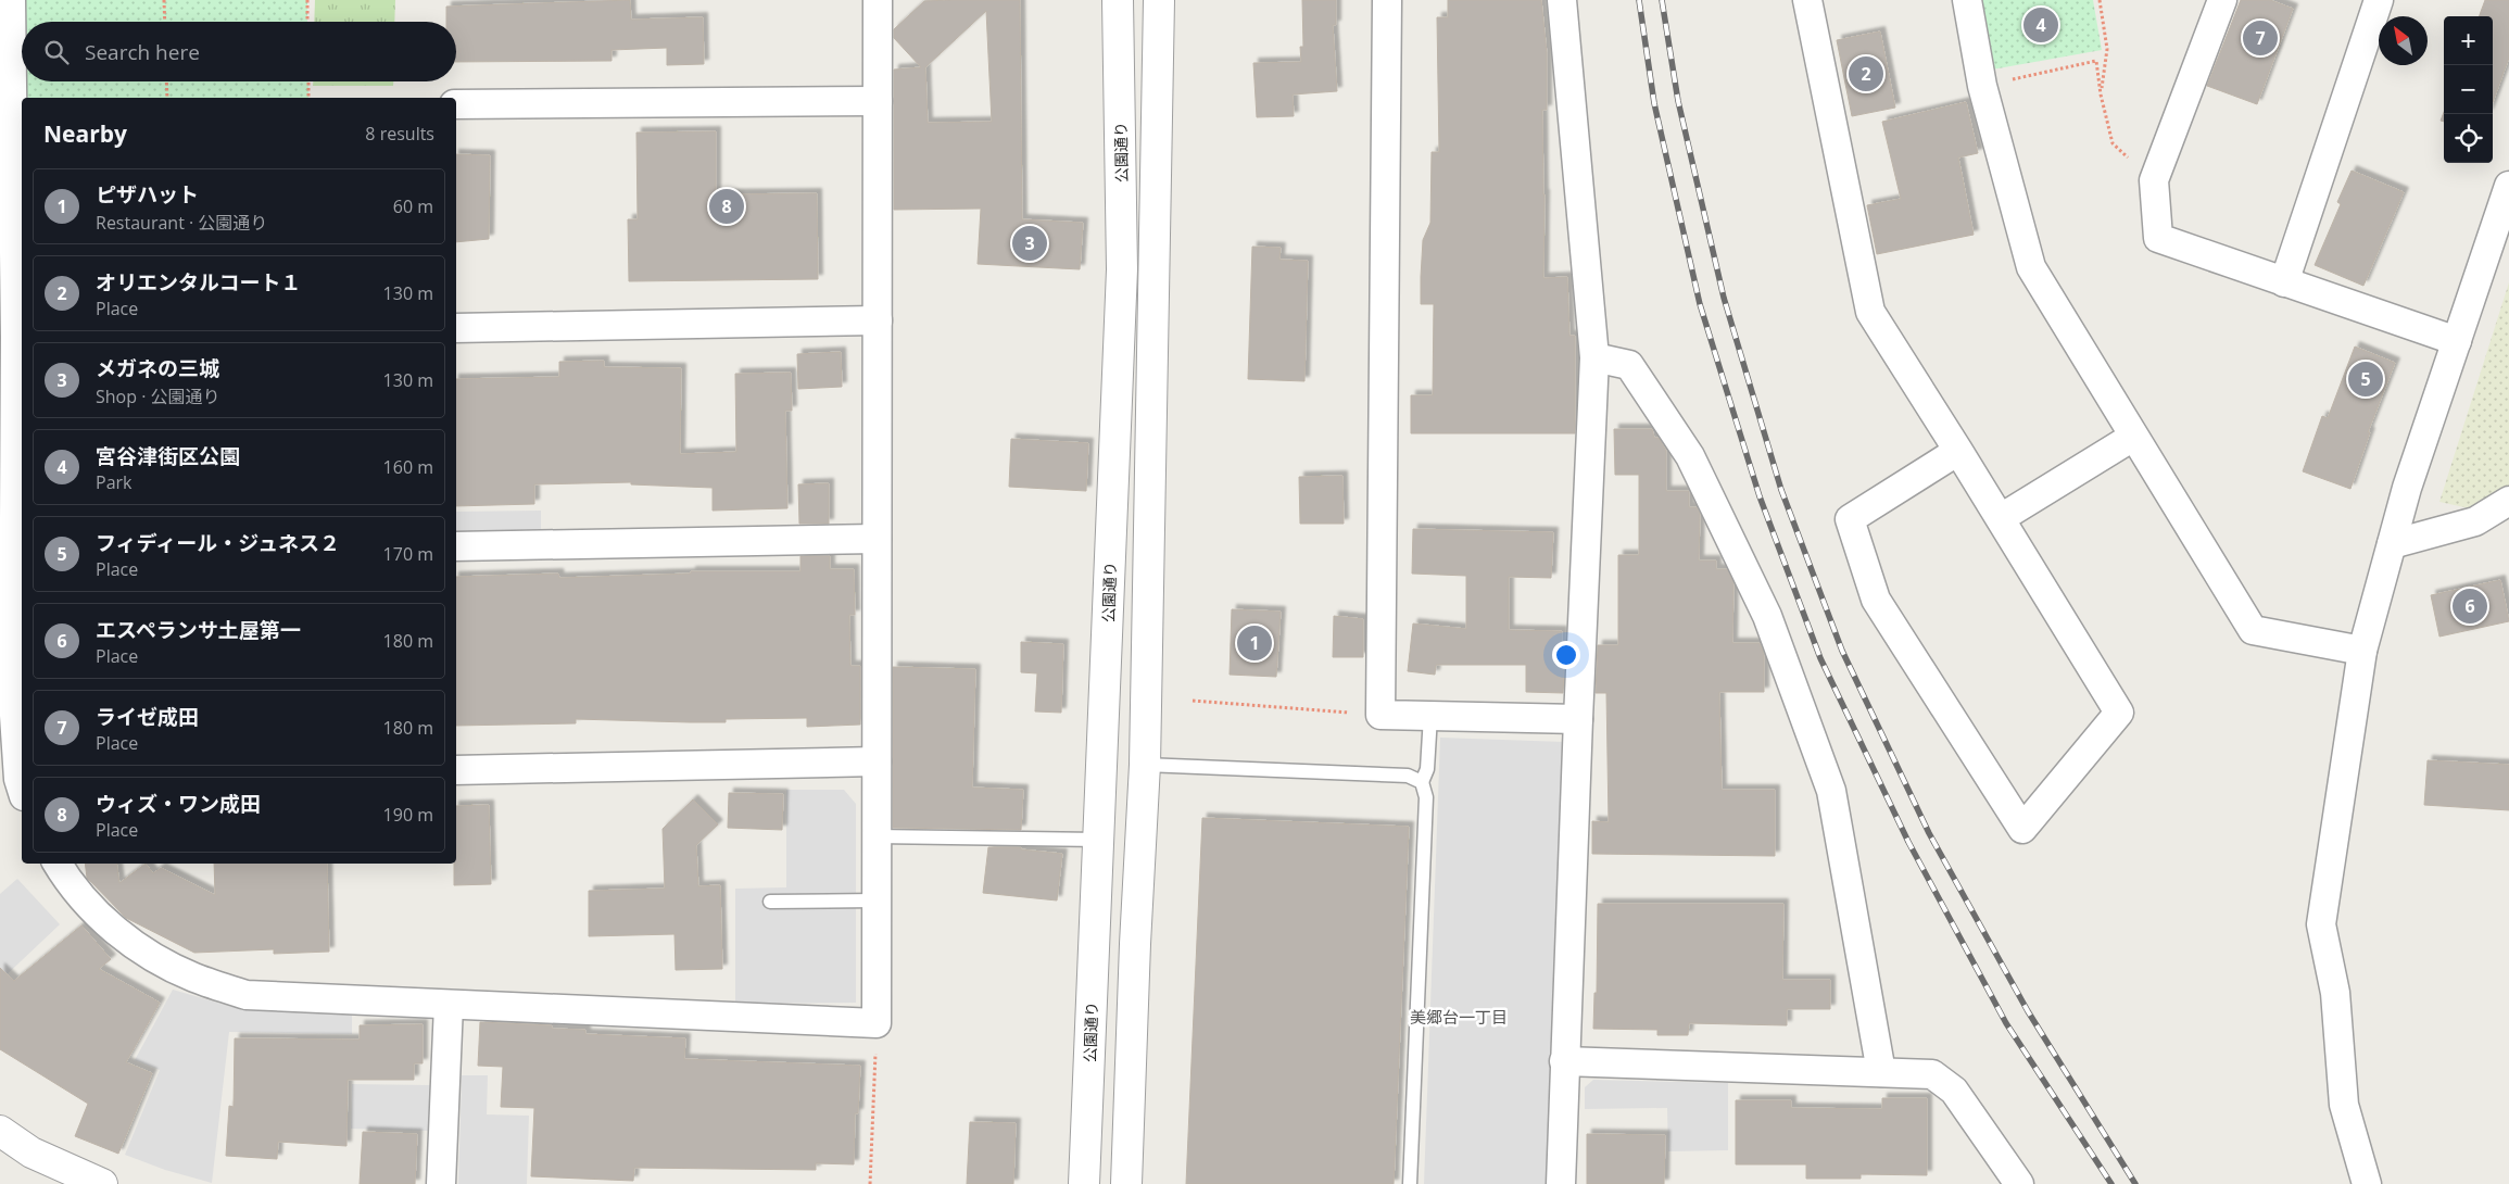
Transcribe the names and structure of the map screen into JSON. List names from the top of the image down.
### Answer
{
  "streets": {
    "street": ["公園通り"]
  },
  "districts": ["美郷台一丁目"],
  "north": "top left",
  "page": {
    "pins": [
      "4",
      "7",
      "2",
      "8",
      "3",
      "5",
      "6",
      "1"
    ],
    "map_buttons": ["+", "−"],
    "search": "Search here",
    "heading": ["Nearby", "8 results"],
    "list": [
      {
        "mark": "1",
        "name": "ピザハット",
        "note": "Restaurant · 公園通り",
        "value": "60 m"
      },
      {
        "mark": "2",
        "name": "オリエンタルコート１",
        "note": "Place",
        "value": "130 m"
      },
      {
        "mark": "3",
        "name": "メガネの三城",
        "note": "Shop · 公園通り",
        "value": "130 m"
      },
      {
        "mark": "4",
        "name": "宮谷津街区公園",
        "note": "Park",
        "value": "160 m"
      },
      {
        "mark": "5",
        "name": "フィディール・ジュネス２",
        "note": "Place",
        "value": "170 m"
      },
      {
        "mark": "6",
        "name": "エスペランサ土屋第一",
        "note": "Place",
        "value": "180 m"
      },
      {
        "mark": "7",
        "name": "ライゼ成田",
        "note": "Place",
        "value": "180 m"
      },
      {
        "mark": "8",
        "name": "ウィズ・ワン成田",
        "note": "Place",
        "value": "190 m"
      }
    ]
  }
}
